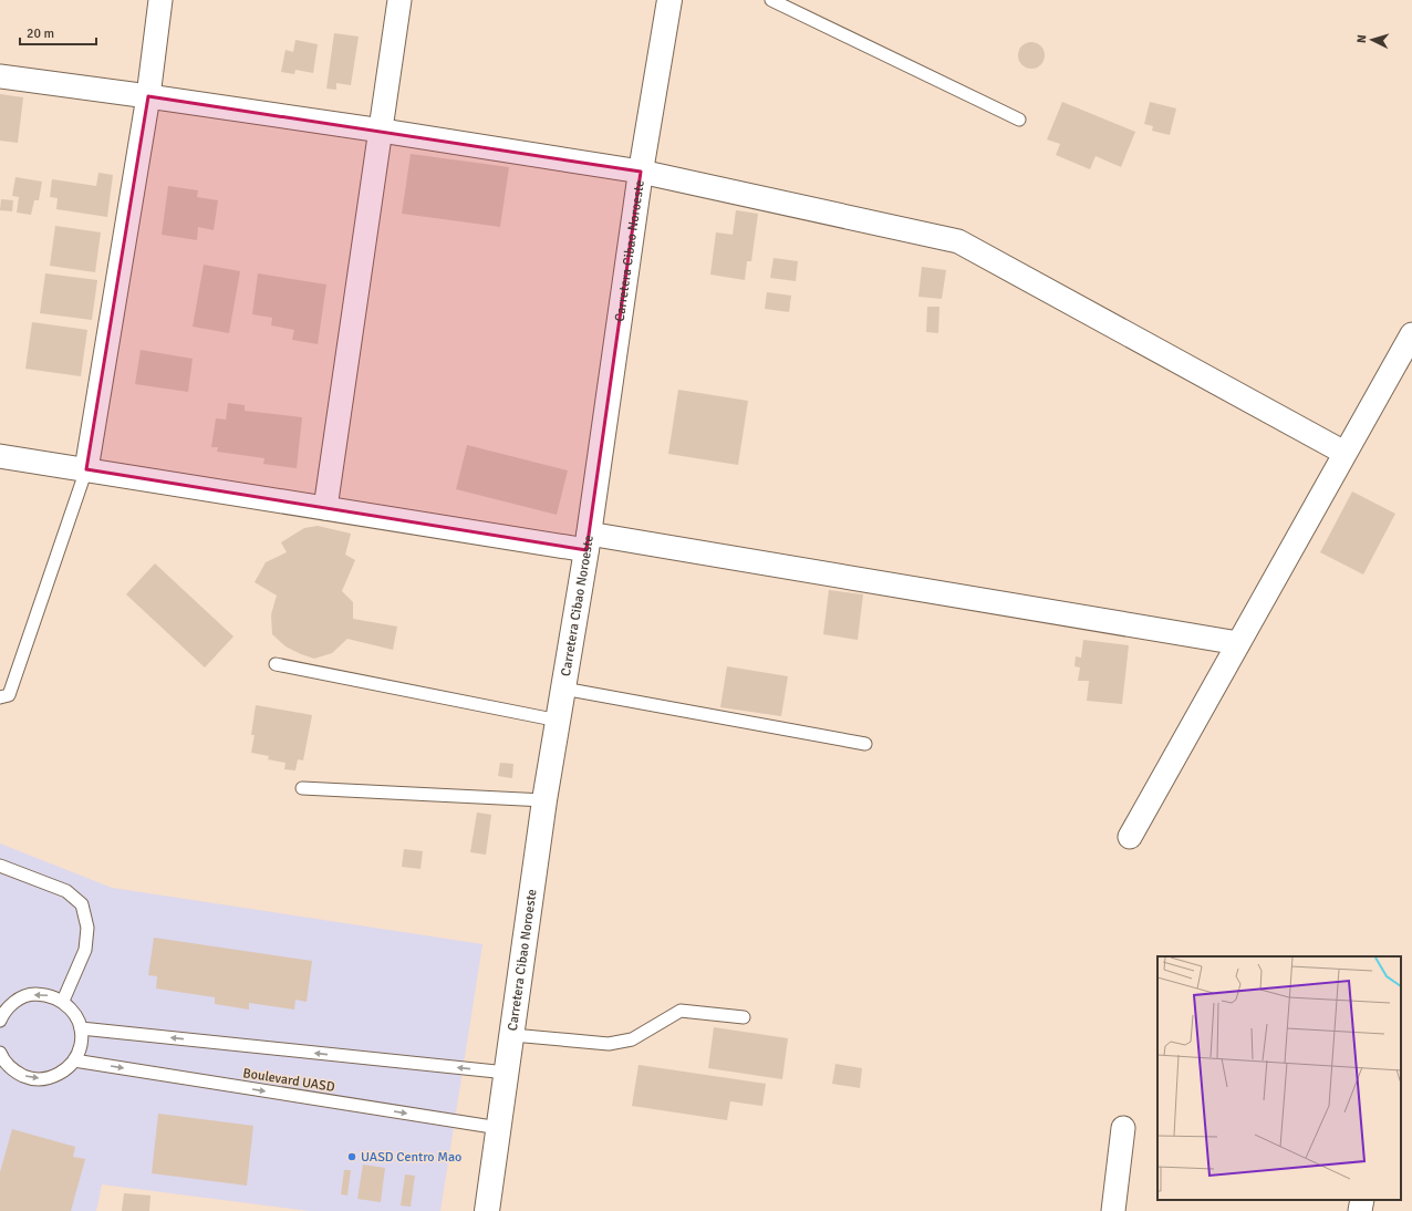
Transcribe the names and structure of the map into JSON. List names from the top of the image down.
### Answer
{
  "streets": {
    "main road": ["Carretera Cibao Noroeste"],
    "lane": ["Boulevard UASD"]
  },
  "crossings": [
    ["Carretera Cibao Noroeste", "Boulevard UASD"]
  ],
  "places": ["UASD Centro Mao"],
  "scale_bar": "20 m",
  "north": "left"
}
